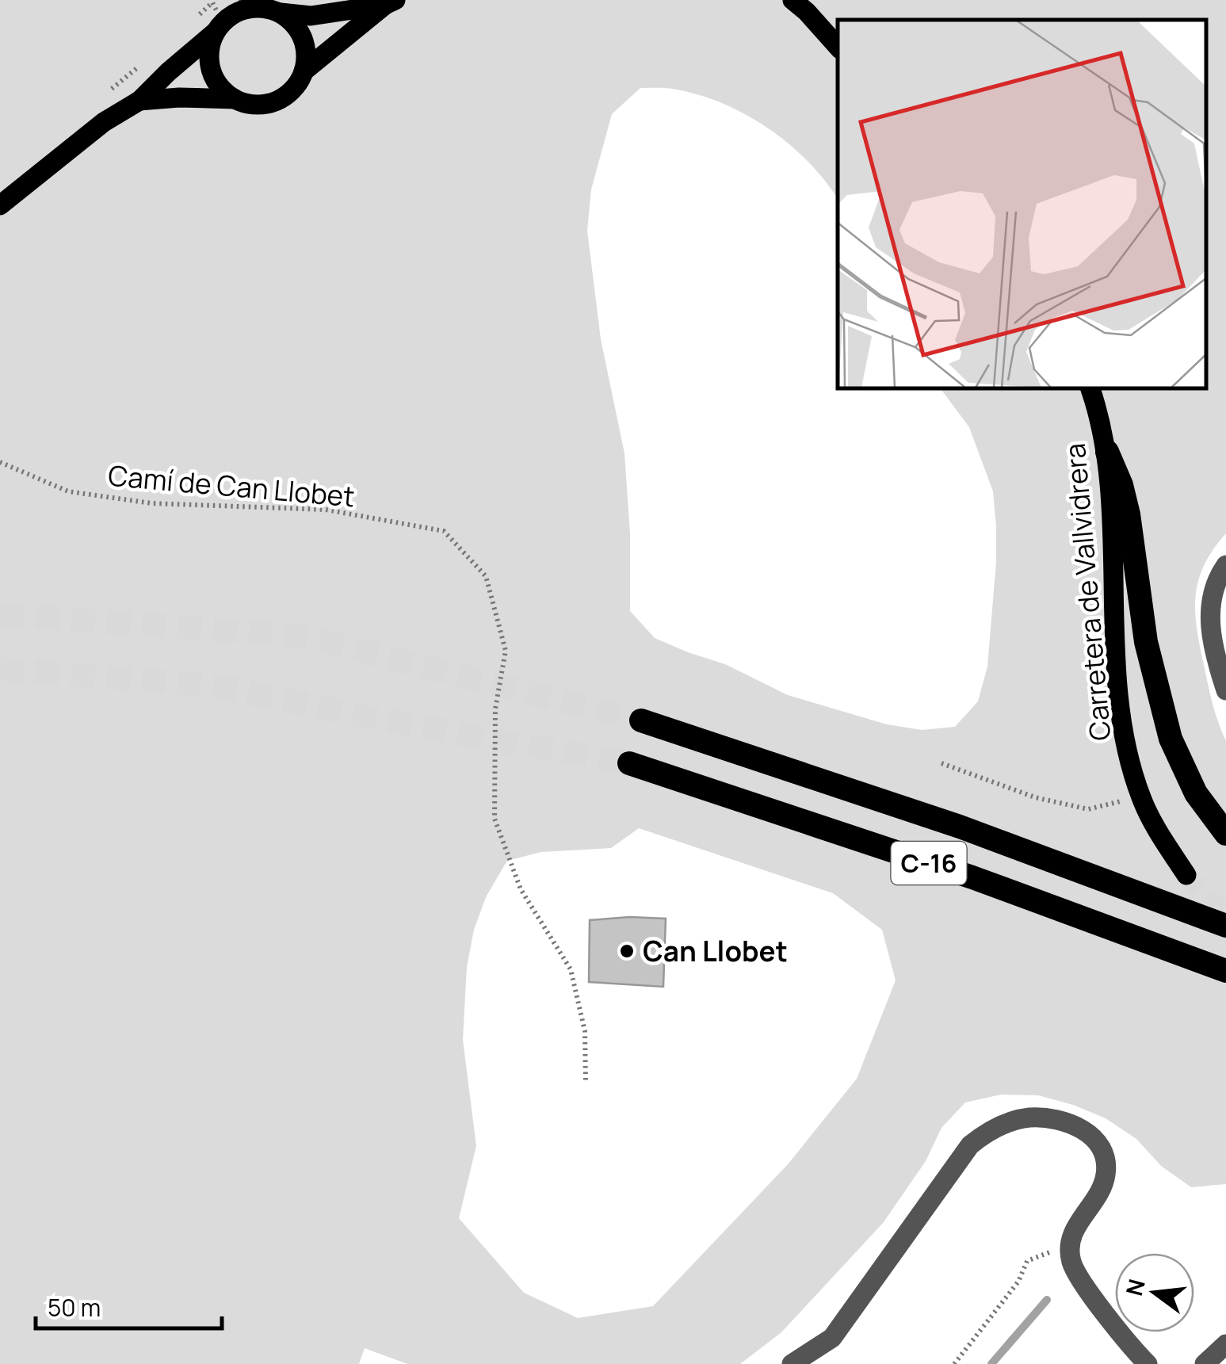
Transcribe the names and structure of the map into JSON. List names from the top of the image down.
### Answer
{
  "streets": {
    "highway": ["C-16"],
    "main road": ["Carretera de Vallvidrera"],
    "path": ["Camí de Can Llobet"]
  },
  "places": ["Can Llobet"],
  "scale_bar": "50 m",
  "north": "left"
}
